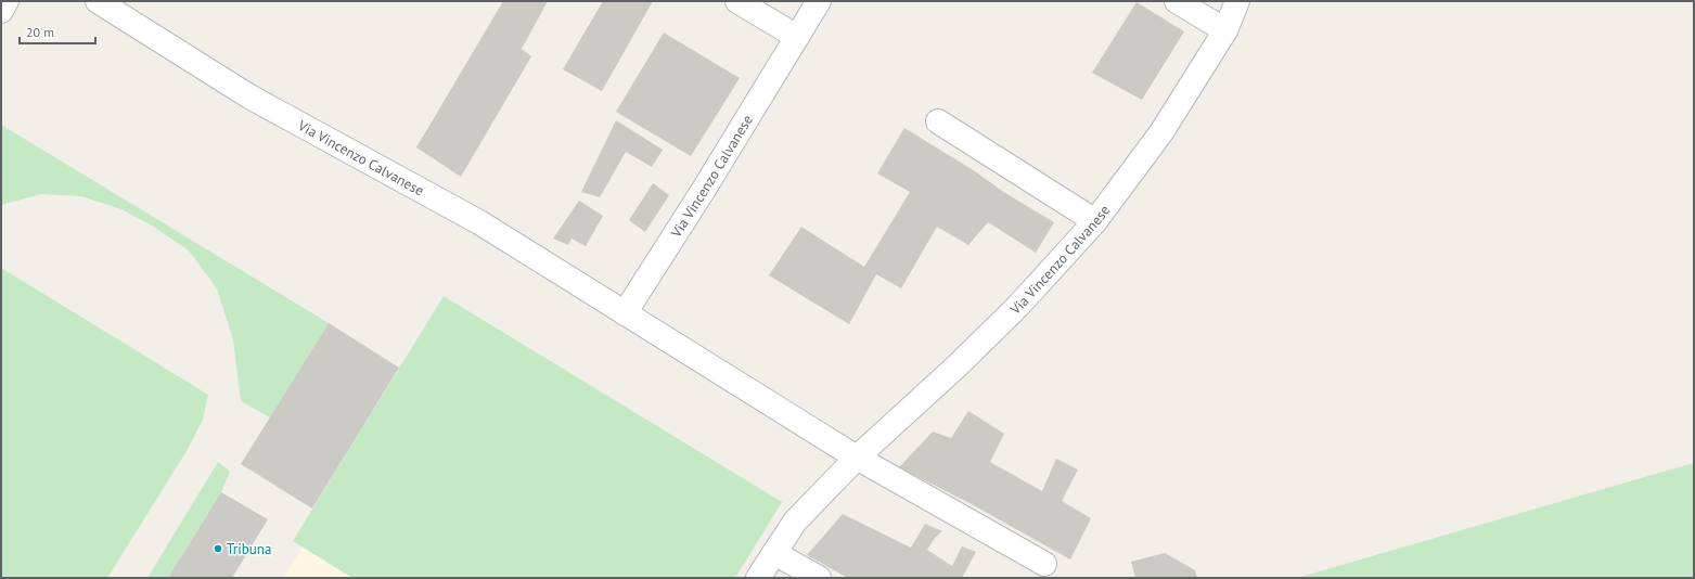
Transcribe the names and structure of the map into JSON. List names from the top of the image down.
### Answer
{
  "streets": {
    "street": ["Via Vincenzo Calvanese"]
  },
  "places": ["Tribuna"],
  "scale_bar": "20 m"
}
